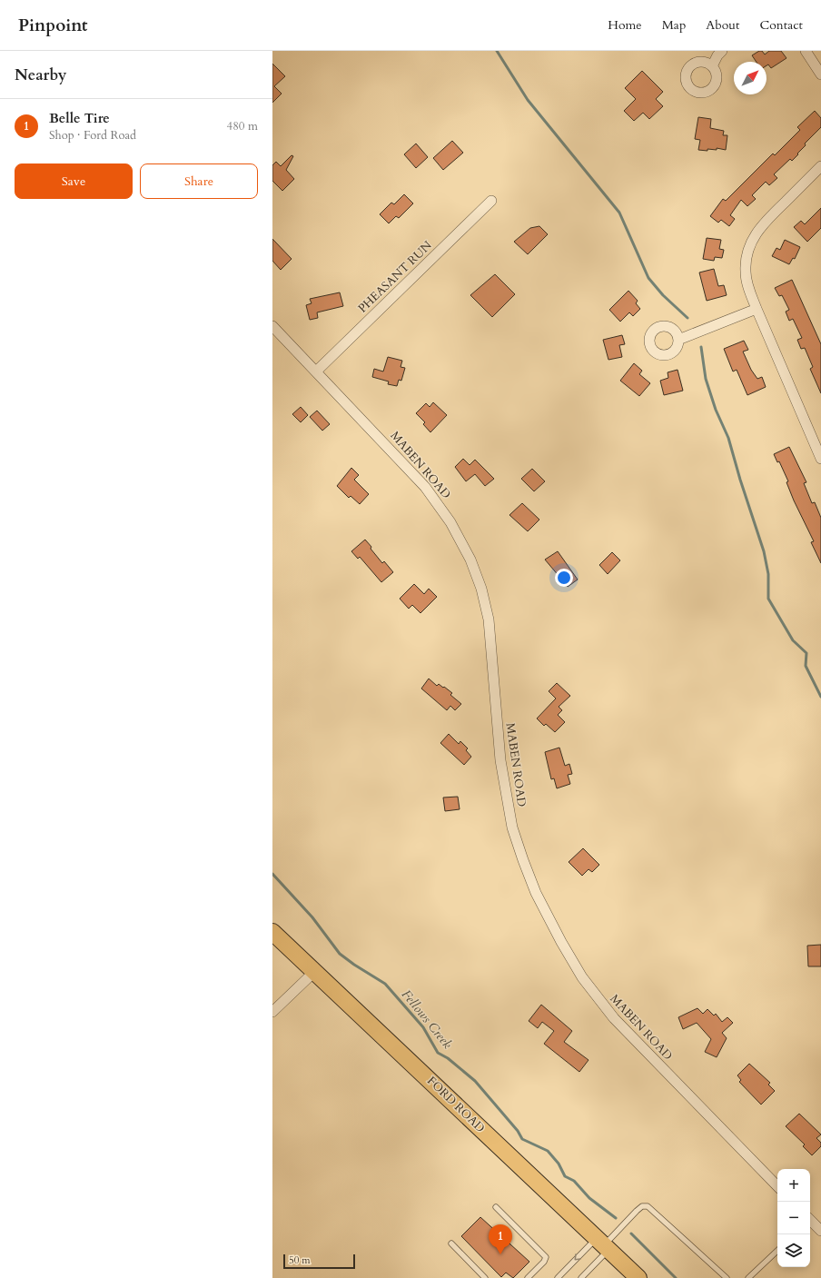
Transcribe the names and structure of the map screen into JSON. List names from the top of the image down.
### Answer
{
  "streets": {
    "main road": ["FORD ROAD"],
    "street": ["PHEASANT RUN", "MABEN ROAD"]
  },
  "crossings": [
    ["PHEASANT RUN", "MABEN ROAD"]
  ],
  "water": ["Fellows Creek"],
  "scale_bar": "50 m",
  "north": "top right",
  "page": {
    "header": "Pinpoint",
    "nav": [
      "Home",
      "Map",
      "About",
      "Contact"
    ],
    "heading": "Nearby",
    "list": [
      {
        "mark": "1",
        "name": "Belle Tire",
        "note": "Shop · Ford Road",
        "value": "480 m"
      }
    ],
    "buttons": ["Save", "Share"],
    "map_buttons": ["+", "−"],
    "pins": "1",
    "scale": "50 m"
  }
}
